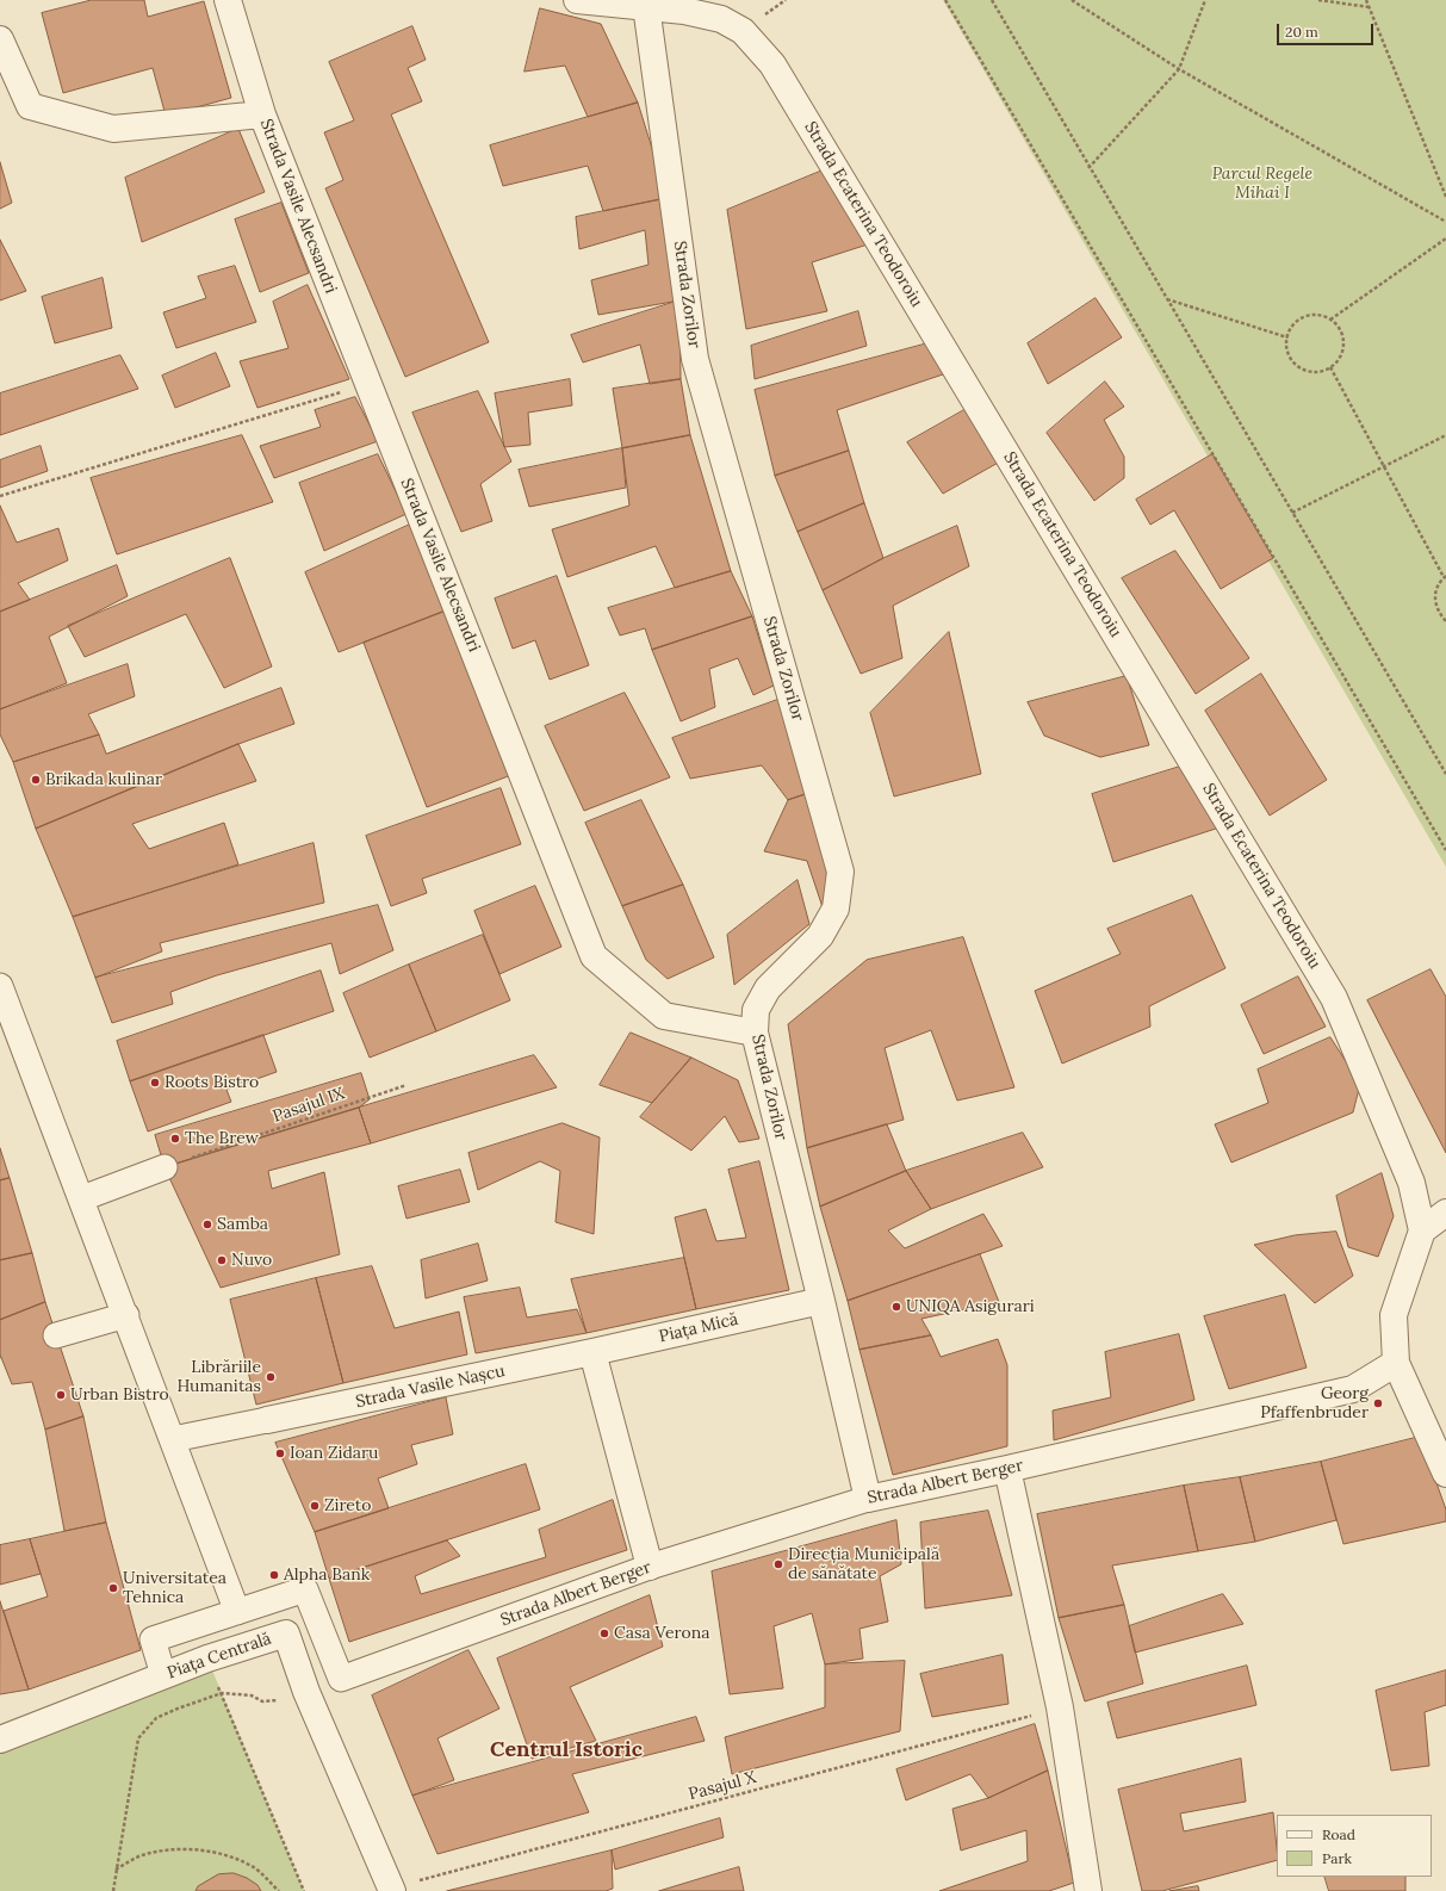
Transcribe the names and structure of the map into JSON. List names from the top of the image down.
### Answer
{
  "streets": {
    "street": [
      "Strada Vasile Alecsandri",
      "Strada Ecaterina Teodoroiu",
      "Strada Zorilor",
      "Piața Mică",
      "Strada Vasile Nașcu",
      "Strada Albert Berger",
      "Piața Centrală"
    ],
    "path": ["Pasajul IX", "Pasajul X"]
  },
  "crossings": [
    ["Strada Vasile Alecsandri", "Strada Zorilor"],
    ["Strada Ecaterina Teodoroiu", "Strada Zorilor"],
    ["Strada Zorilor", "Piața Mică"],
    ["Piața Mică", "Strada Vasile Nașcu"],
    ["Piața Centrală", "Pasajul X"]
  ],
  "districts": ["Centrul Istoric"],
  "parks": ["Parcul Regele Mihai I"],
  "places": [
    "Brikada kulinar",
    "Roots Bistro",
    "The Brew",
    "Samba",
    "Nuvo",
    "UNIQA Asigurari",
    "Librăriile Humanitas",
    "Urban Bistro",
    "Georg Pfaffenbruder",
    "Ioan Zidaru",
    "Zireto",
    "Direcția Municipală de sănătate",
    "Alpha Bank",
    "Universitatea Tehnica",
    "Casa Verona"
  ],
  "legend": ["Road", "Park"],
  "scale_bar": "20 m"
}
